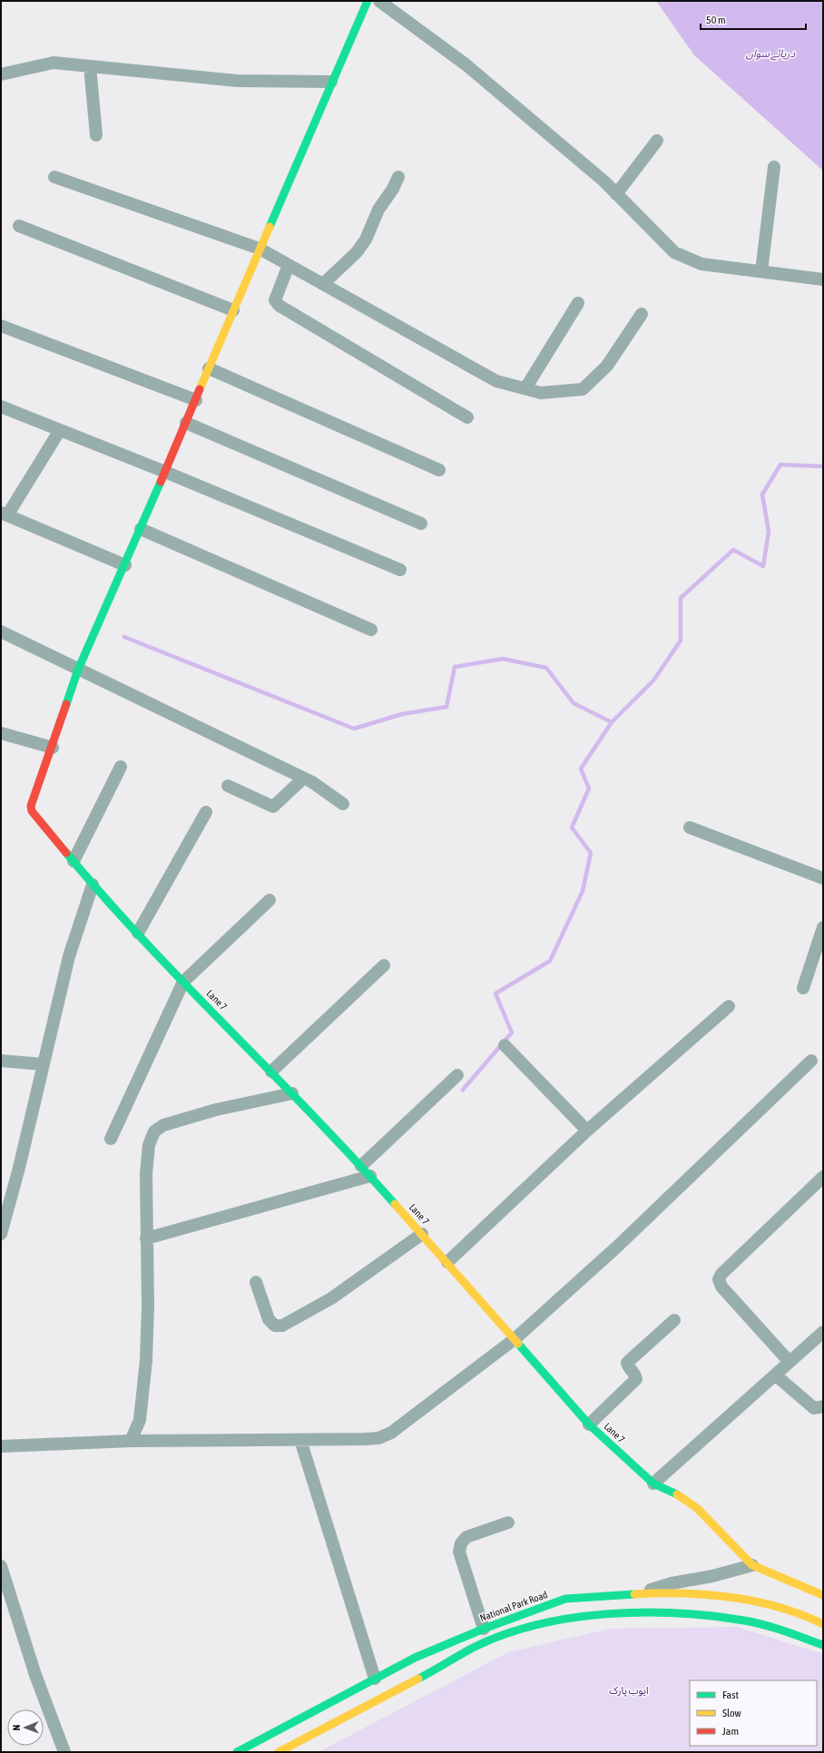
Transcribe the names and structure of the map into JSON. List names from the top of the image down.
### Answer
{
  "streets": {
    "street": ["Lane 7", "National Park Road"]
  },
  "water": ["دریائے سواں"],
  "parks": ["ایوب پارک"],
  "legend": ["Fast", "Slow", "Jam"],
  "scale_bar": "50 m",
  "north": "left"
}
